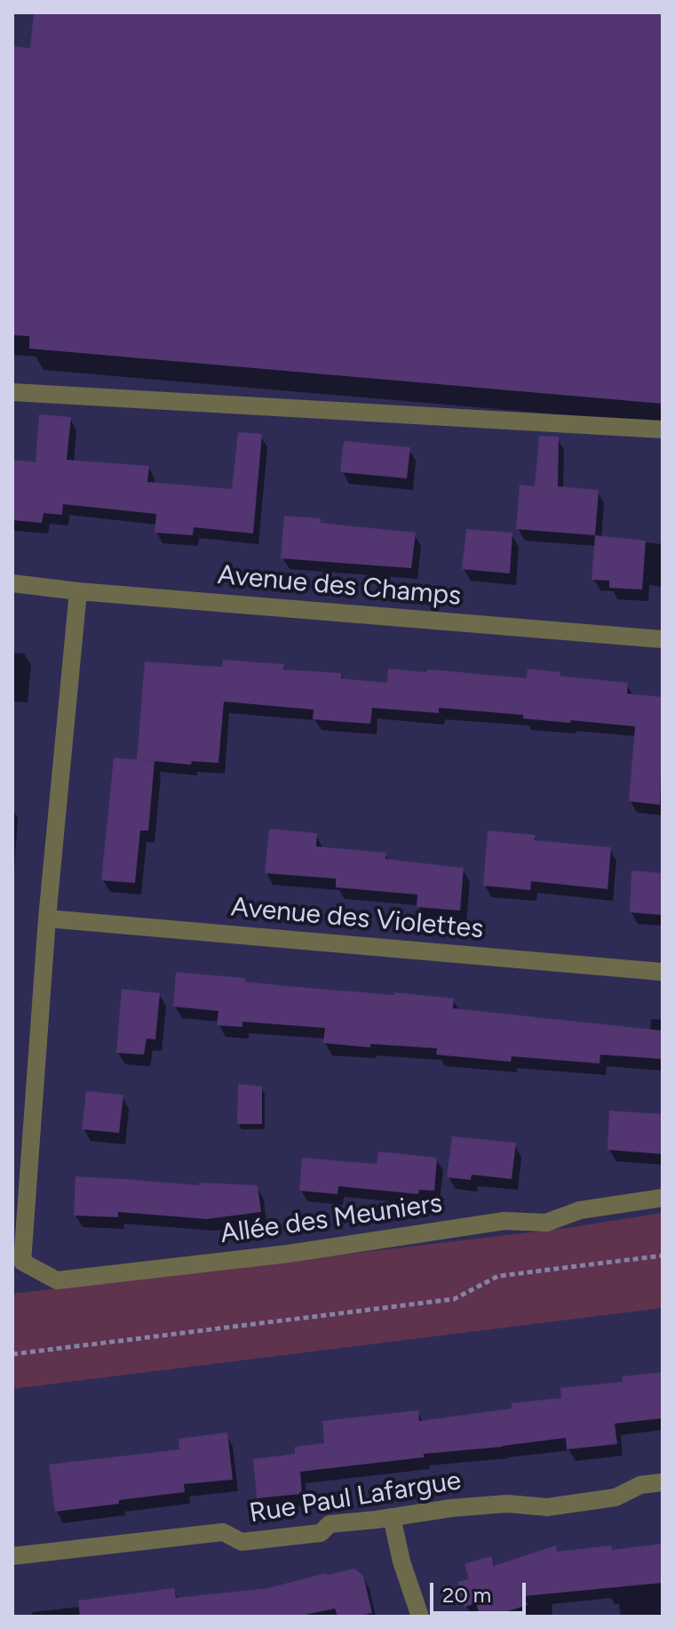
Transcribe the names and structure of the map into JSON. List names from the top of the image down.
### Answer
{
  "streets": {
    "street": [
      "Avenue des Champs",
      "Avenue des Violettes",
      "Allée des Meuniers",
      "Rue Paul Lafargue"
    ]
  },
  "scale_bar": "20 m"
}
